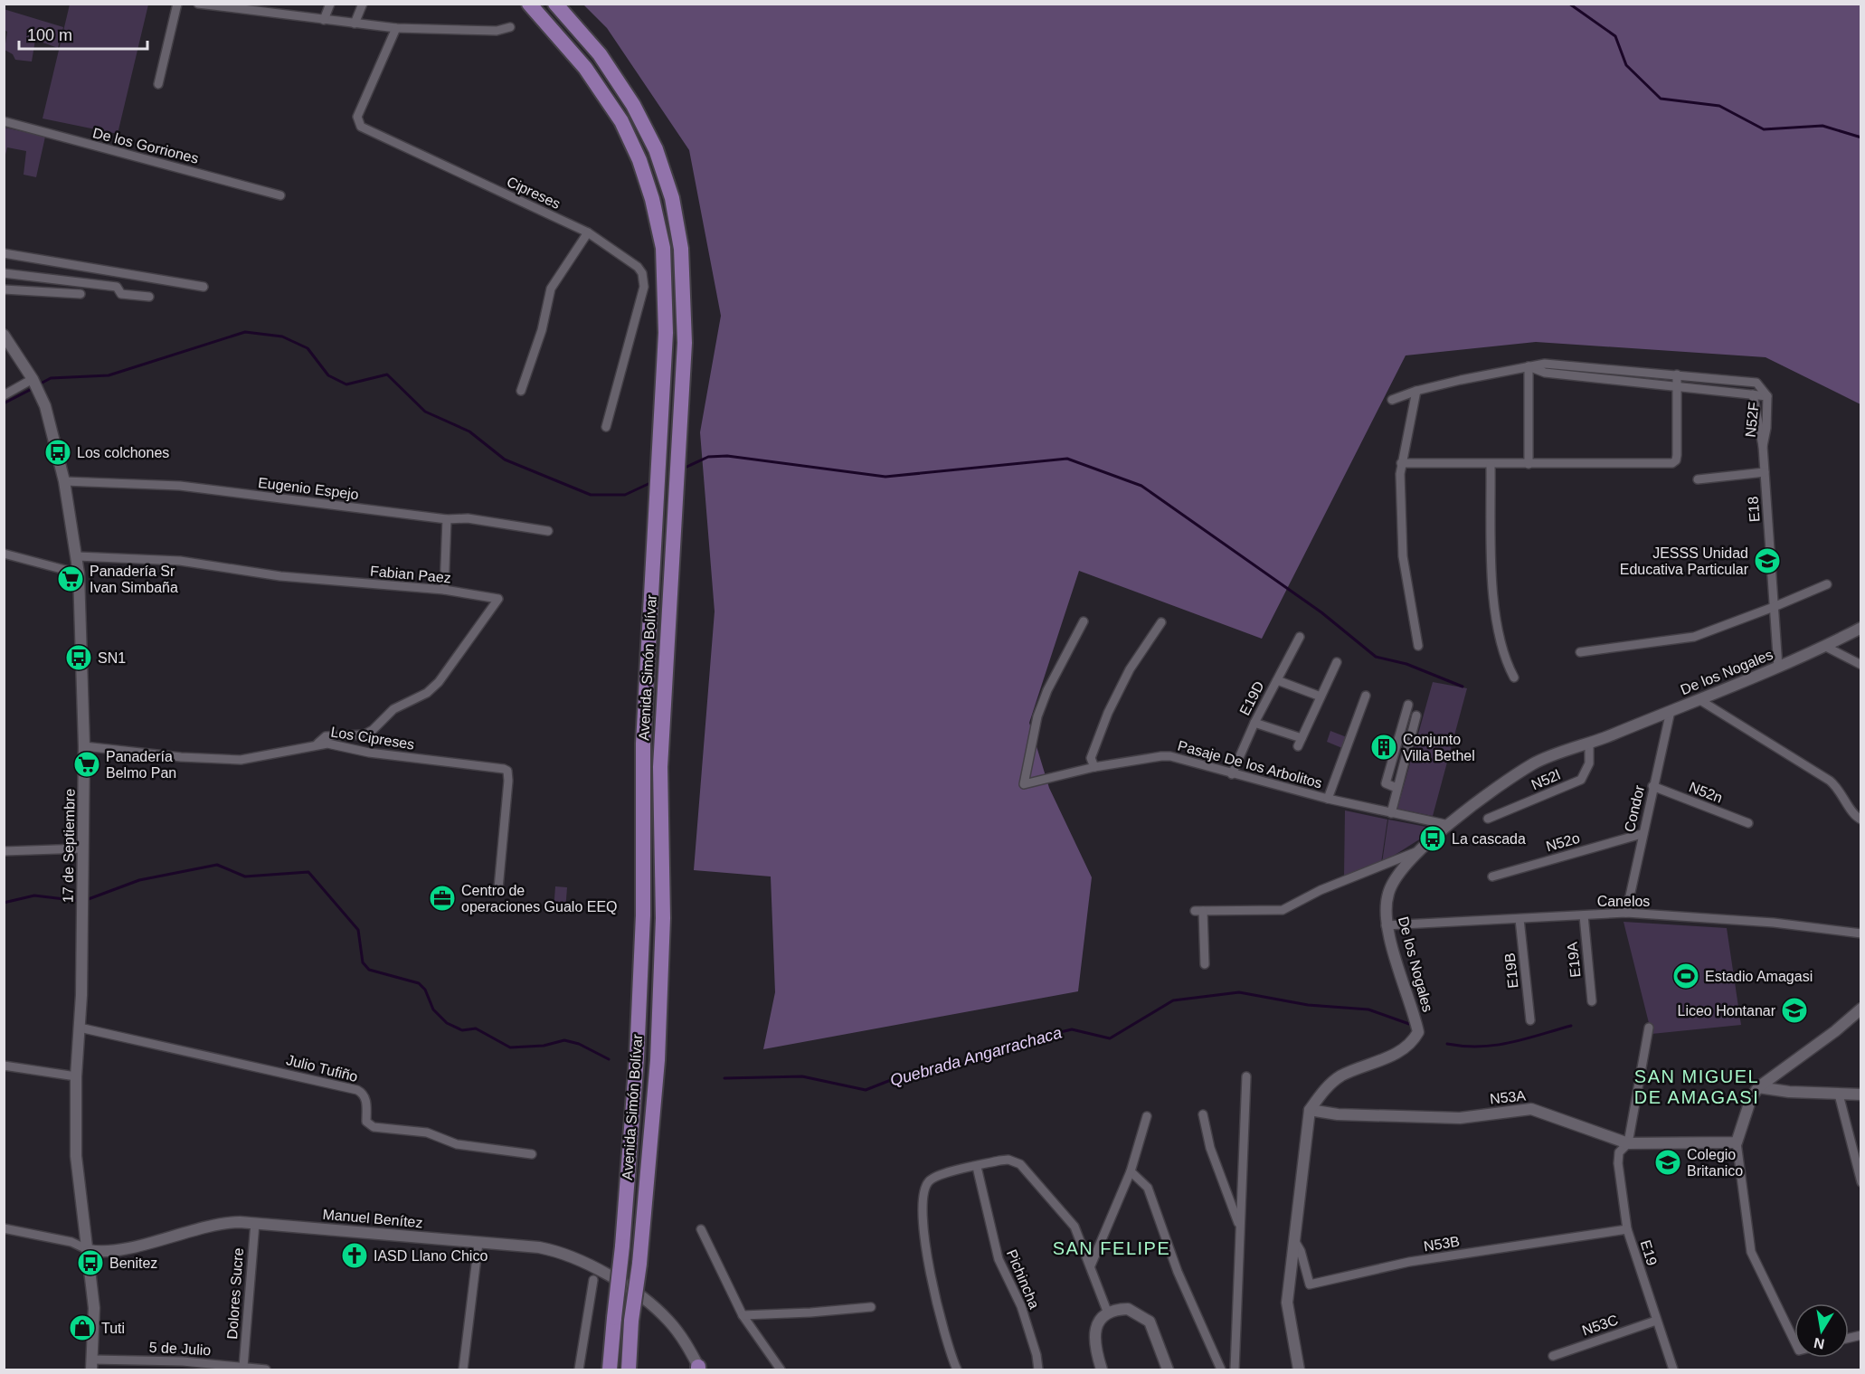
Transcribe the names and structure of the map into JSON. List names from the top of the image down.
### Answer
{
  "streets": {
    "highway": ["Avenida Simón Bolívar"],
    "street": [
      "De los Gorriones",
      "Cipreses",
      "N52F",
      "Eugenio Espejo",
      "E18",
      "Fabian Paez",
      "De los Nogales",
      "E19D",
      "Los Cipreses",
      "Pasaje De los Arbolitos",
      "N52l",
      "N52n",
      "Condor",
      "N52o",
      "17 de Septiembre",
      "Canelos",
      "E19A",
      "E19B",
      "Julio Tufiño",
      "N53A",
      "Manuel Benítez",
      "N53B",
      "E19",
      "Pichincha",
      "Dolores Sucre",
      "N53C",
      "5 de Julio"
    ]
  },
  "crossings": [
    ["N52F", "E18"],
    ["Eugenio Espejo", "17 de Septiembre"],
    ["E18", "De los Nogales"],
    ["Fabian Paez", "Los Cipreses"],
    ["Fabian Paez", "17 de Septiembre"],
    ["De los Nogales", "Pasaje De los Arbolitos"],
    ["De los Nogales", "N52l"],
    ["De los Nogales", "Condor"],
    ["De los Nogales", "Canelos"],
    ["De los Nogales", "N53A"],
    ["E19D", "Pasaje De los Arbolitos"],
    ["Los Cipreses", "17 de Septiembre"],
    ["N52n", "Condor"],
    ["Condor", "N52o"],
    ["Condor", "Canelos"],
    ["17 de Septiembre", "Julio Tufiño"],
    ["17 de Septiembre", "Manuel Benítez"],
    ["17 de Septiembre", "5 de Julio"],
    ["Canelos", "E19A"],
    ["Canelos", "E19B"],
    ["N53A", "E19"],
    ["Manuel Benítez", "Dolores Sucre"],
    ["N53B", "E19"],
    ["E19", "N53C"],
    ["Dolores Sucre", "5 de Julio"]
  ],
  "districts": ["SAN MIGUEL DE AMAGASI", "SAN FELIPE"],
  "water": ["Quebrada Angarrachaca"],
  "places": {
    "bus stop": [
      "Los colchones",
      "SN1",
      "La cascada",
      "Benitez"
    ],
    "school or university": ["JESSS Unidad Educativa Particular", "Liceo Hontanar", "Colegio Britanico"],
    "supermarket": ["Panadería Sr Ivan Simbaña", "Panadería Belmo Pan"],
    "building": ["Conjunto Villa Bethel"],
    "office": ["Centro de operaciones Gualo EEQ"],
    "sports": ["Estadio Amagasi"],
    "church": ["IASD Llano Chico"],
    "shop": ["Tuti"]
  },
  "scale_bar": "100 m",
  "north": "bottom"
}
